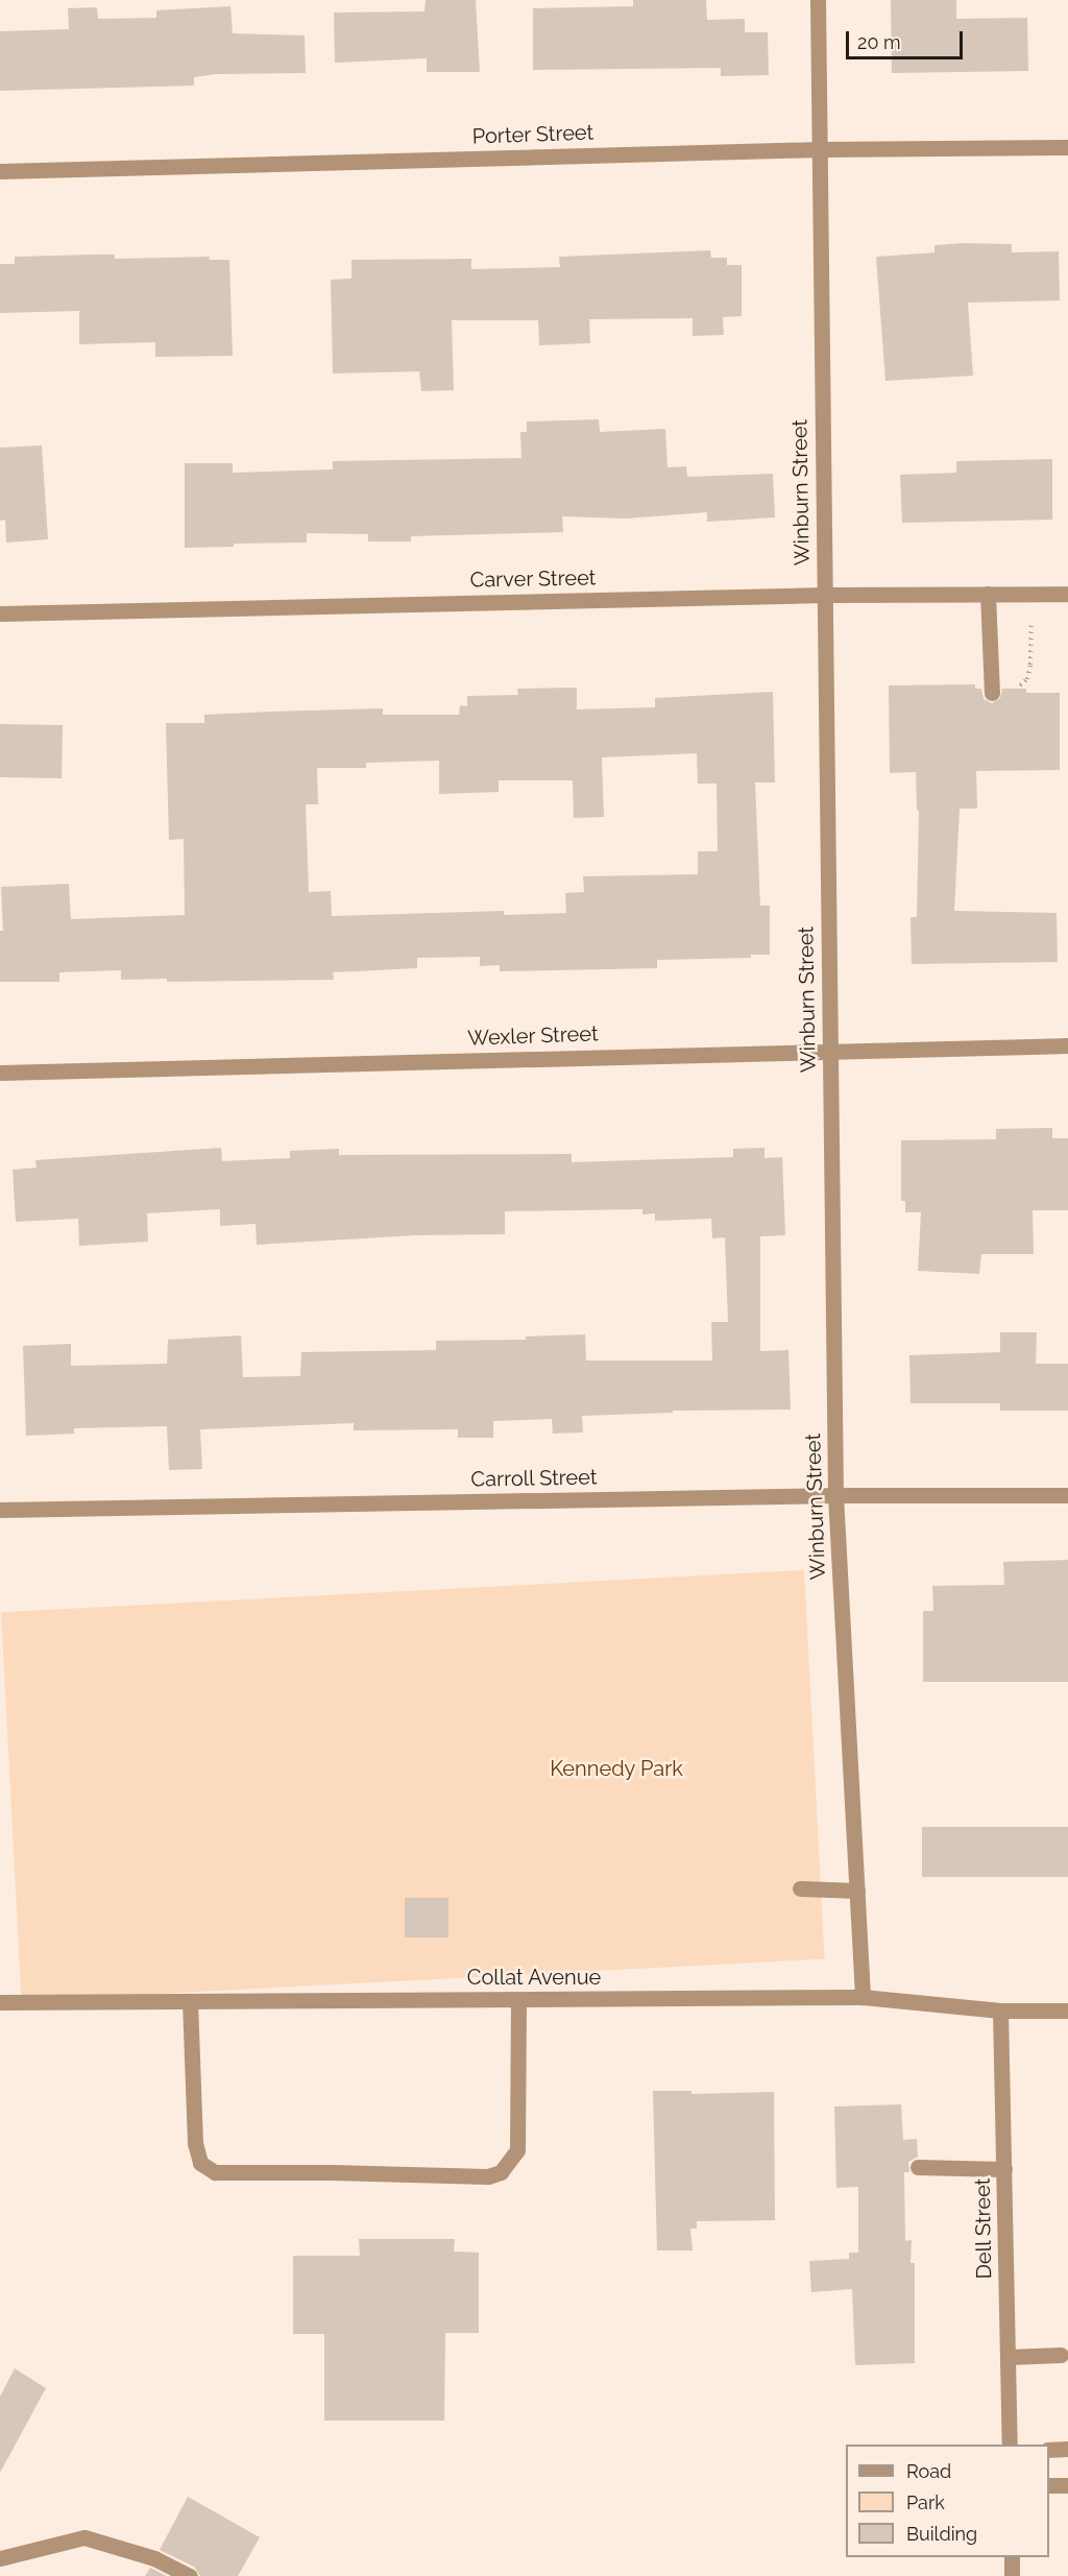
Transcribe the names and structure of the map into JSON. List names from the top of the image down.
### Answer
{
  "streets": {
    "street": [
      "Porter Street",
      "Winburn Street",
      "Carver Street",
      "Wexler Street",
      "Carroll Street",
      "Collat Avenue",
      "Dell Street"
    ]
  },
  "crossings": [
    ["Porter Street", "Winburn Street"],
    ["Winburn Street", "Carver Street"],
    ["Winburn Street", "Wexler Street"],
    ["Winburn Street", "Carroll Street"],
    ["Winburn Street", "Collat Avenue"],
    ["Collat Avenue", "Dell Street"]
  ],
  "parks": ["Kennedy Park"],
  "legend": ["Road", "Park", "Building"],
  "scale_bar": "20 m"
}
